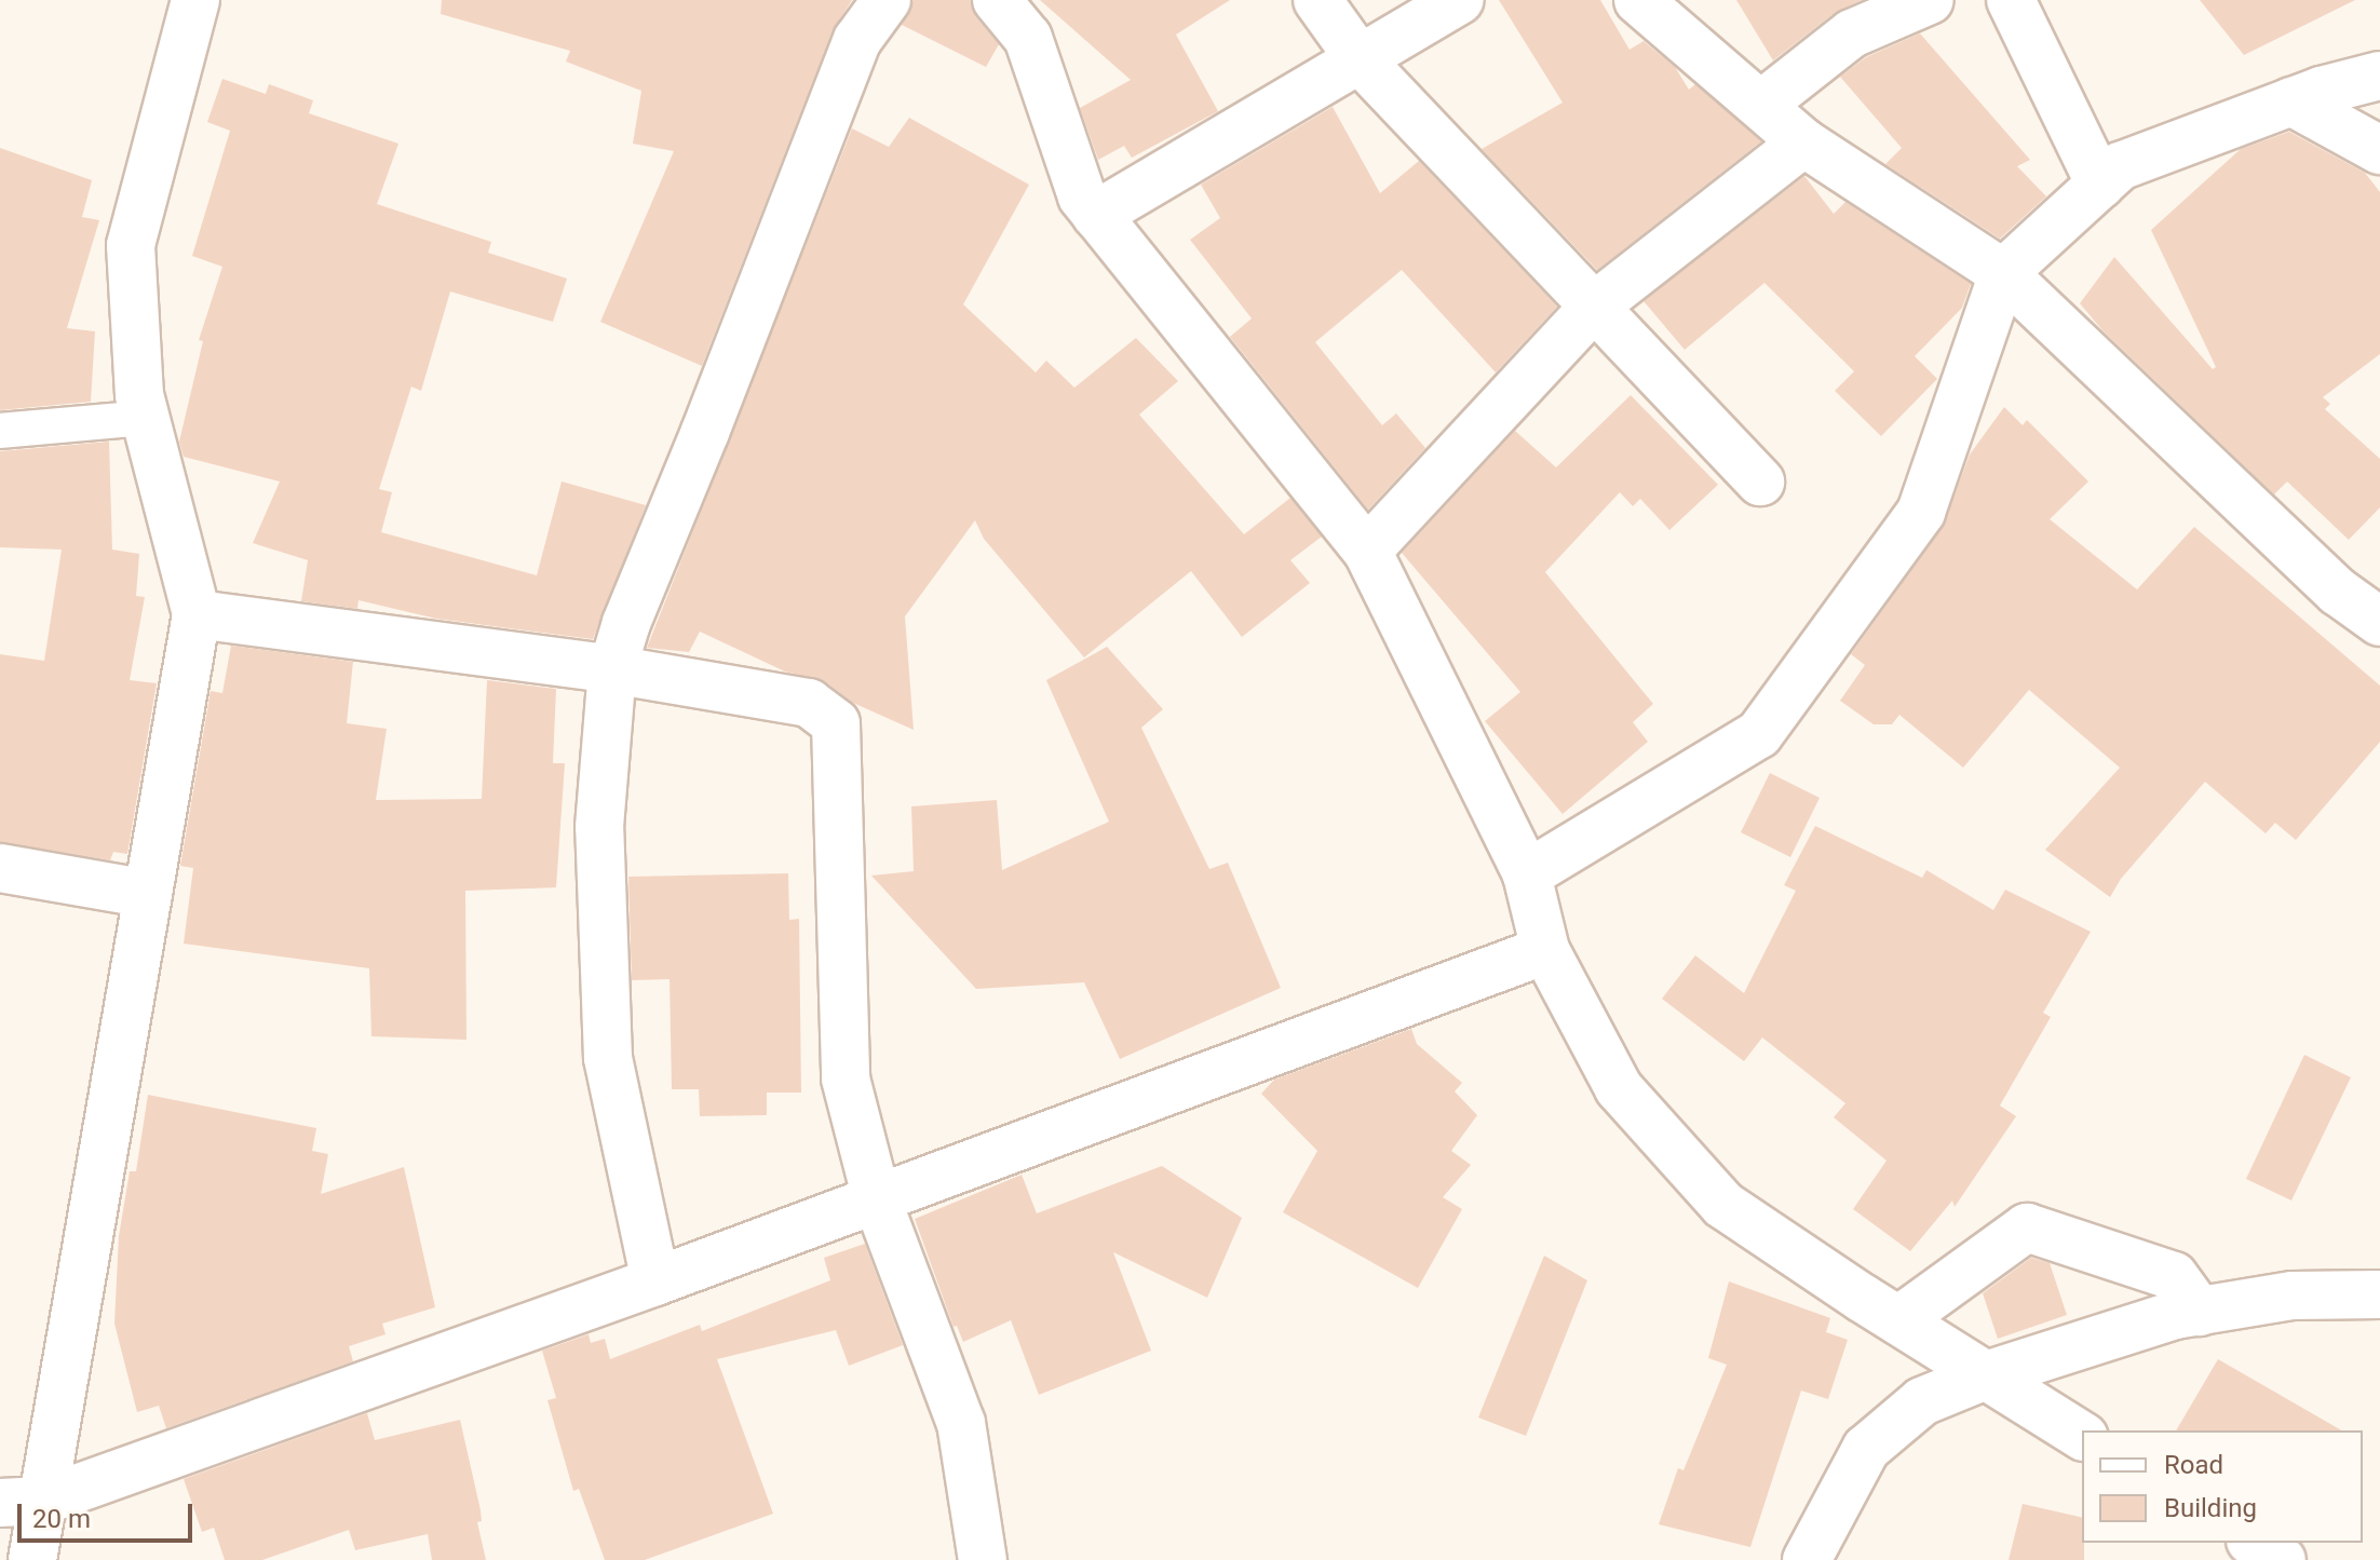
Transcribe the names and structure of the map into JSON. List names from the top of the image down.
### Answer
{
  "legend": ["Road", "Building"],
  "scale_bar": "20 m"
}
